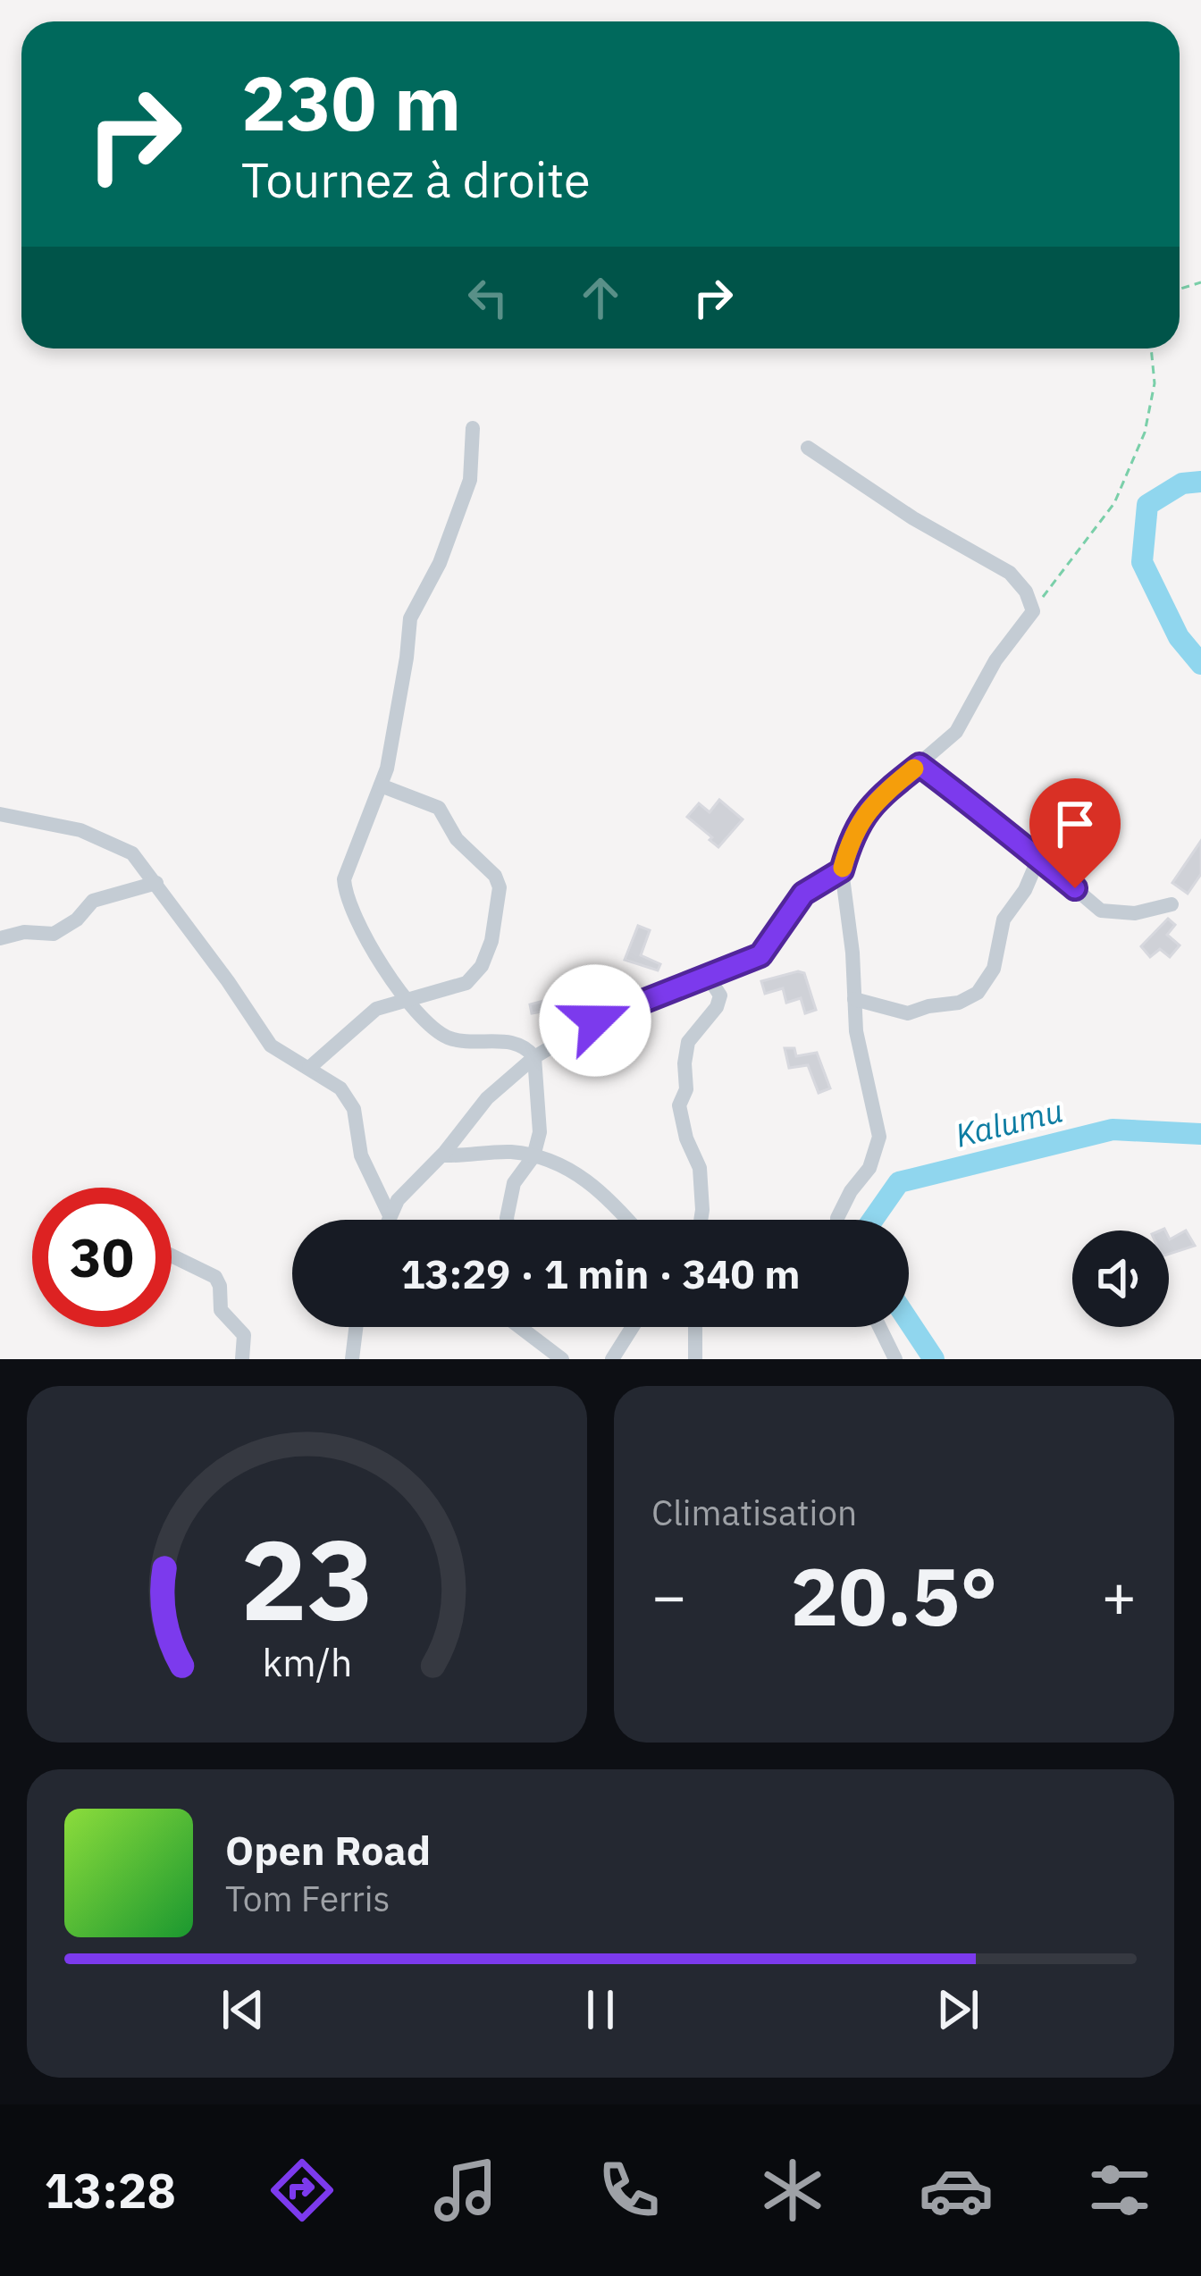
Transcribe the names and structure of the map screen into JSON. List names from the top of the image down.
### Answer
{
  "water": ["Kalumu"],
  "page": {
    "turn": ["230 m", "Tournez à droite"],
    "limit": "30",
    "trip": "13:29 · 1 min · 340 m",
    "tile": "Climatisation",
    "heat": ["−", "20.5°", "+"],
    "song": ["Open Road", "Tom Ferris"],
    "tabs": "13:28",
    "gauge": ["23", "km/h"]
  }
}
